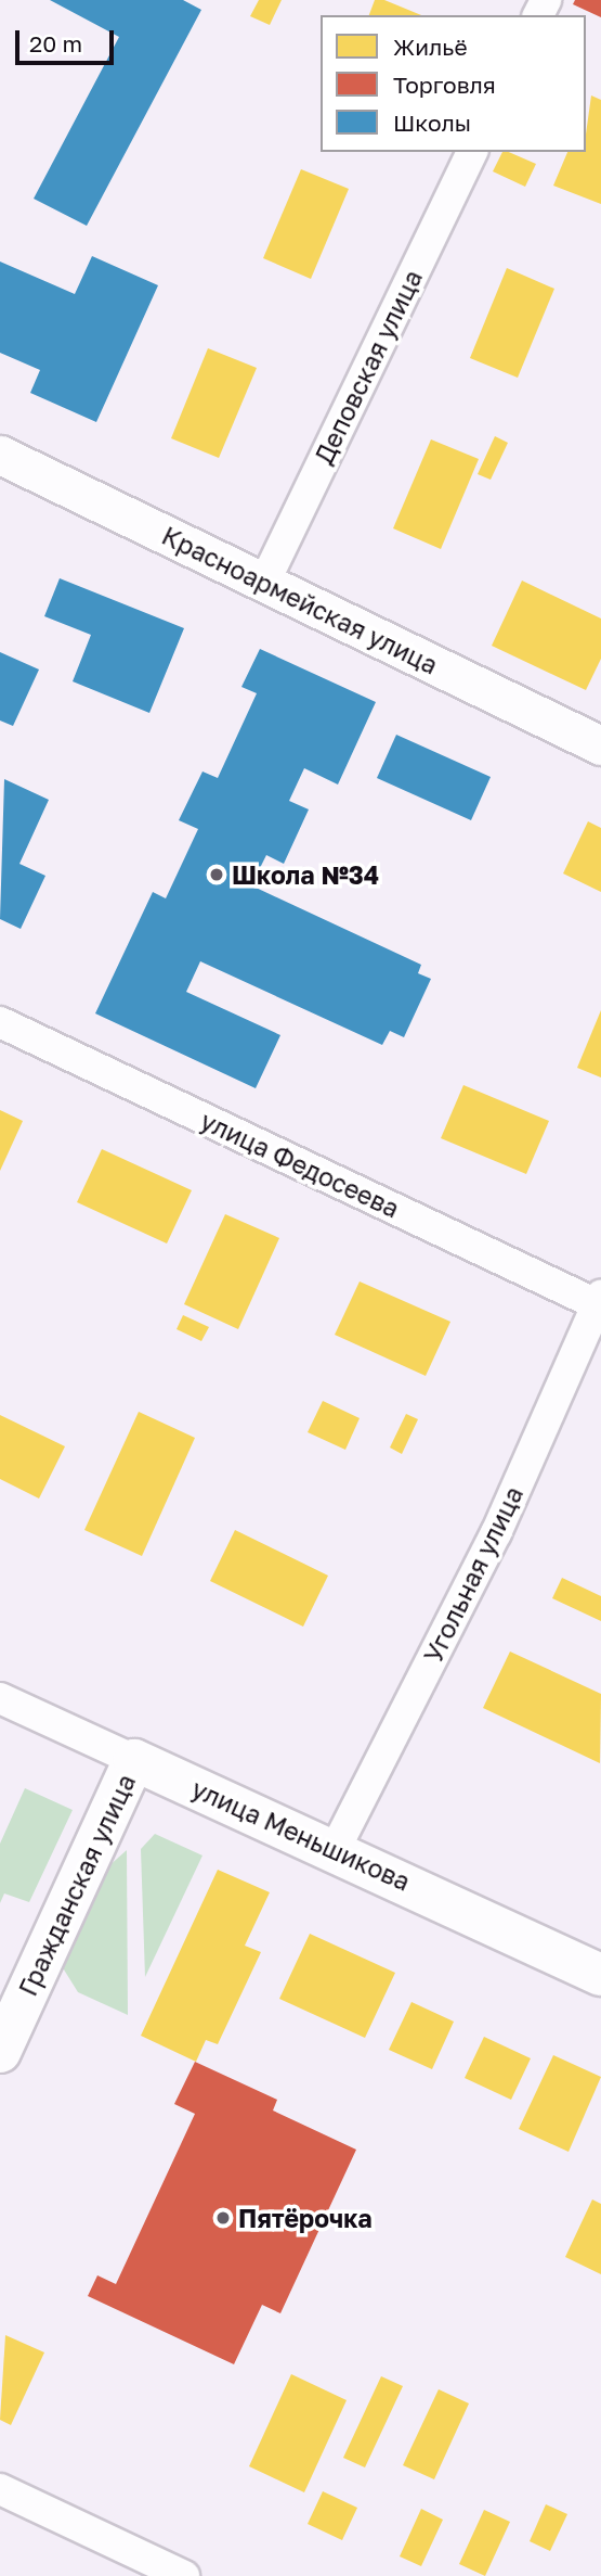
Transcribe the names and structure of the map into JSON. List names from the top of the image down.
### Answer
{
  "streets": {
    "main road": ["улица Меньшикова", "Гражданская улица"],
    "street": [
      "Деповская улица",
      "Красноармейская улица",
      "улица Федосеева",
      "Угольная улица"
    ]
  },
  "crossings": [
    ["Деповская улица", "Красноармейская улица"],
    ["улица Федосеева", "Угольная улица"],
    ["Угольная улица", "улица Меньшикова"],
    ["улица Меньшикова", "Гражданская улица"]
  ],
  "places": ["Школа №34", "Пятёрочка"],
  "legend": ["Жильё", "Торговля", "Школы"],
  "scale_bar": "20 m"
}
